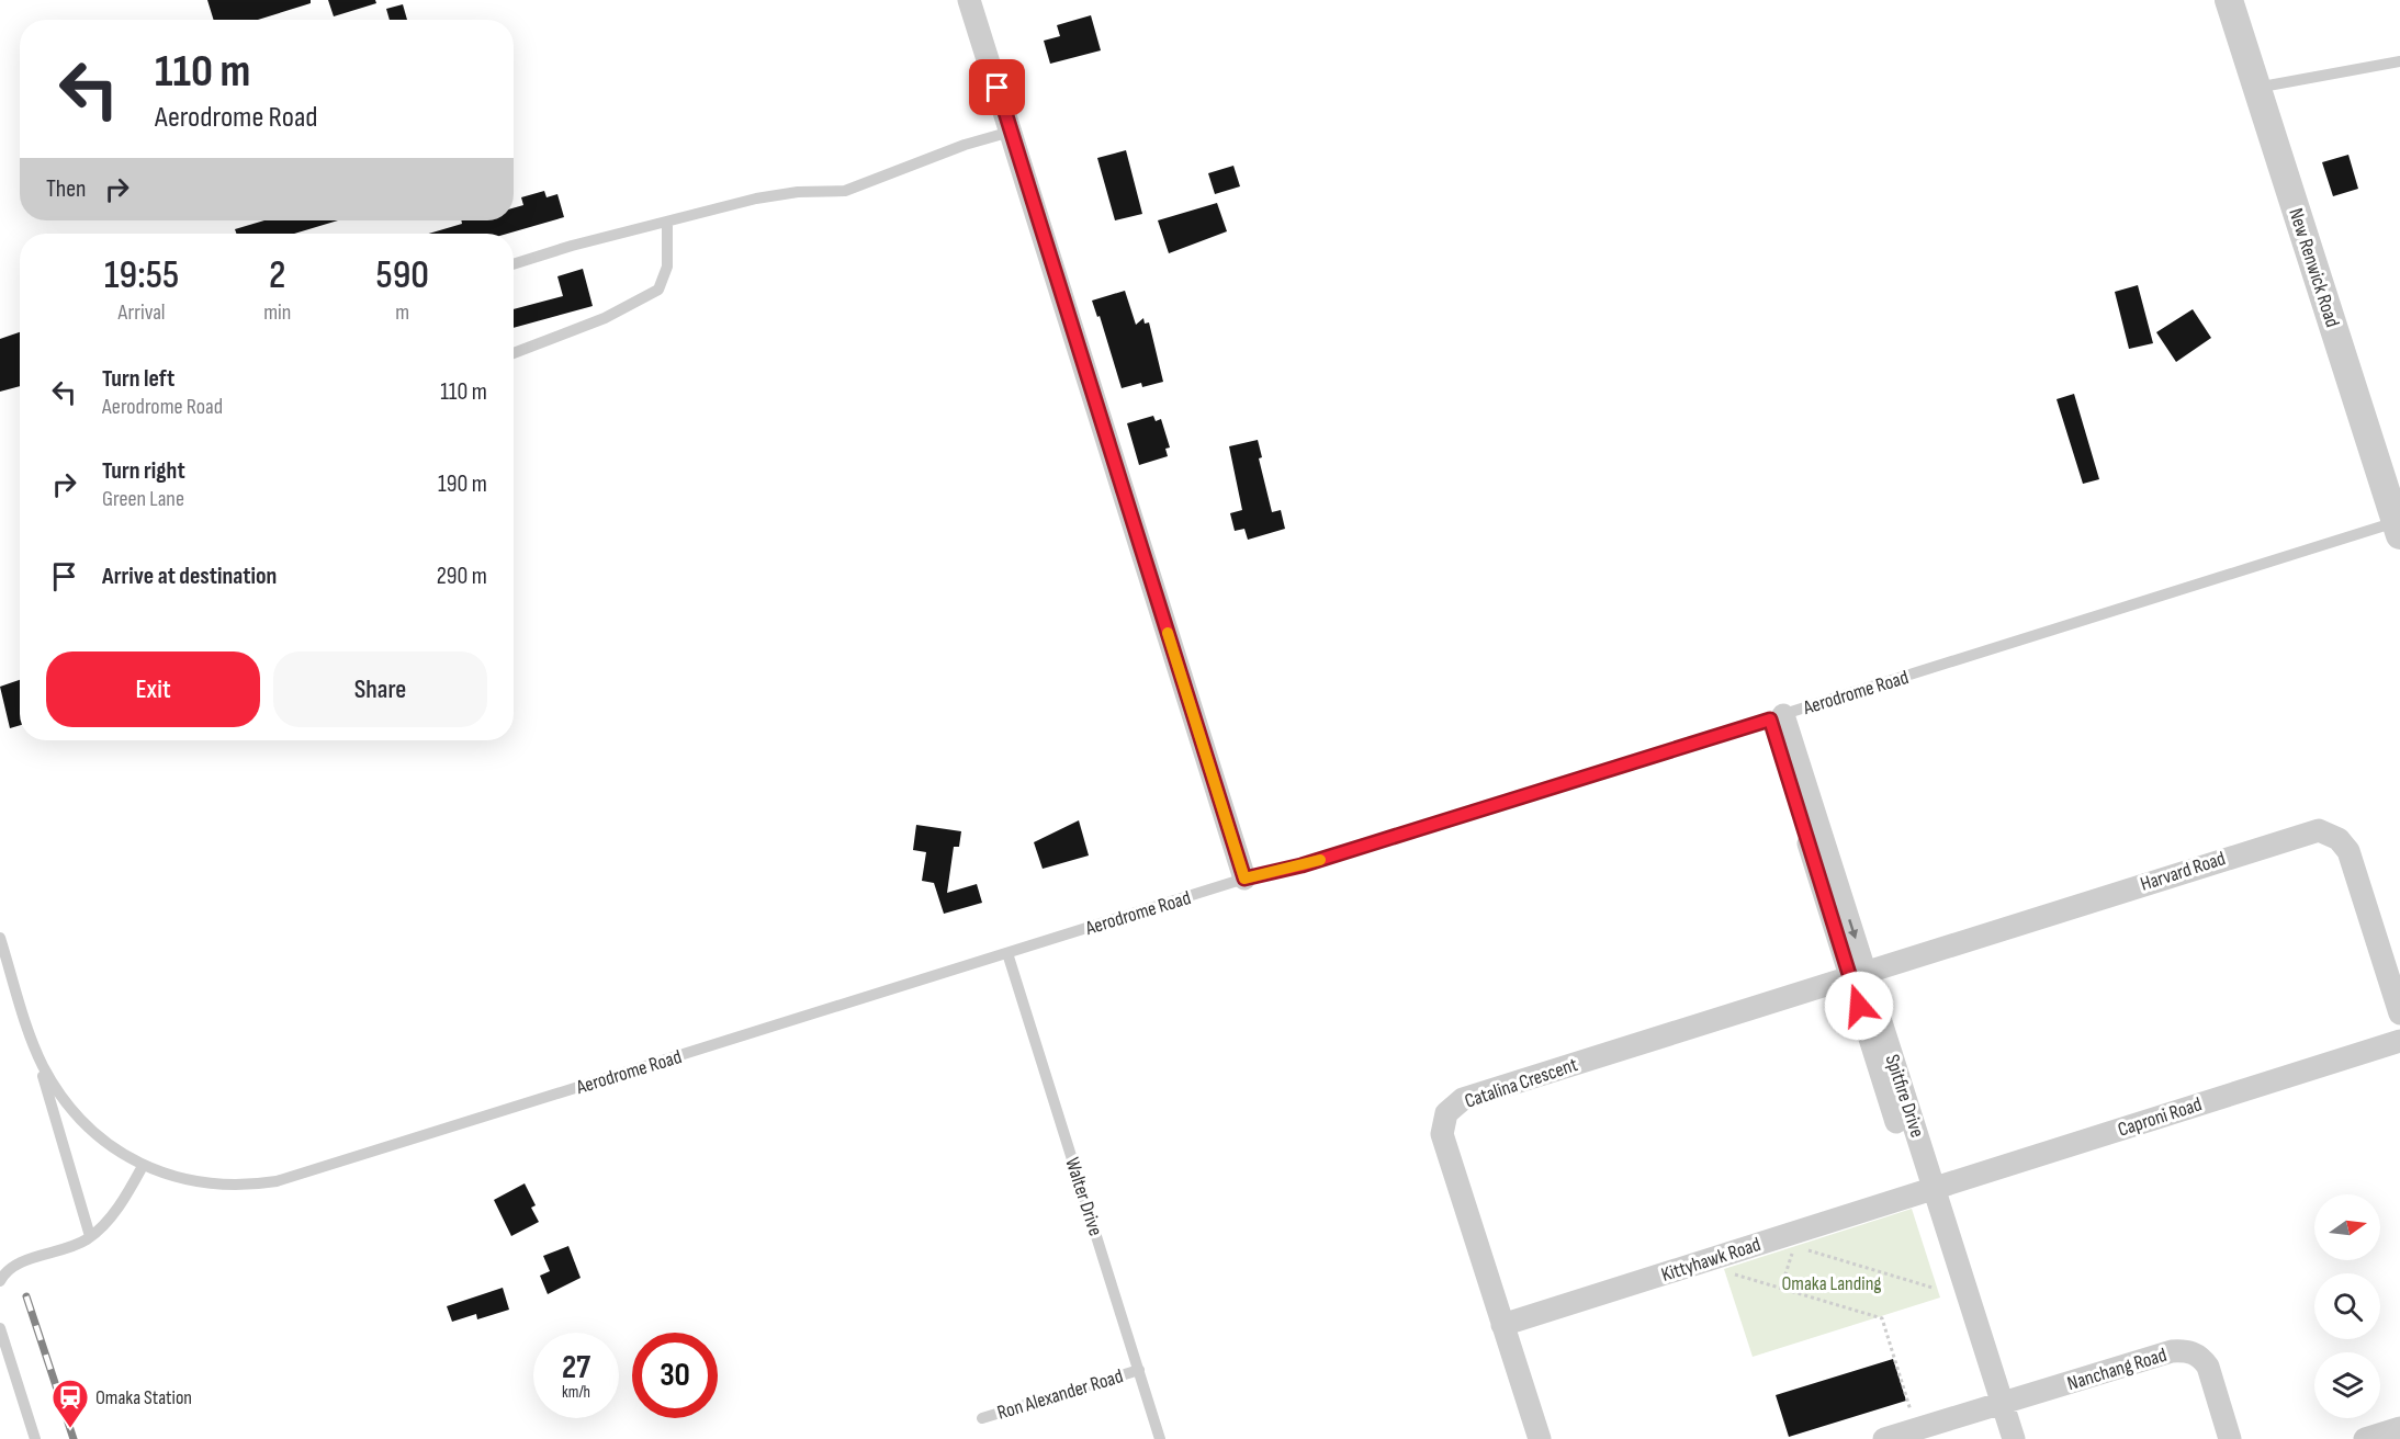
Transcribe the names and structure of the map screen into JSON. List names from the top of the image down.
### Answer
{
  "streets": {
    "street": [
      "New Renwick Road",
      "Harvard Road",
      "Catalina Crescent",
      "Spitfire Drive",
      "Caproni Road",
      "Kittyhawk Road",
      "Nanchang Road"
    ],
    "lane": ["Aerodrome Road", "Walter Drive", "Ron Alexander Road"]
  },
  "crossings": [
    ["New Renwick Road", "Aerodrome Road"],
    ["Aerodrome Road", "Spitfire Drive"],
    ["Aerodrome Road", "Walter Drive"],
    ["Harvard Road", "Catalina Crescent"],
    ["Harvard Road", "Spitfire Drive"],
    ["Catalina Crescent", "Spitfire Drive"],
    ["Catalina Crescent", "Kittyhawk Road"],
    ["Spitfire Drive", "Caproni Road"],
    ["Spitfire Drive", "Kittyhawk Road"],
    ["Spitfire Drive", "Nanchang Road"],
    ["Caproni Road", "Kittyhawk Road"],
    ["Walter Drive", "Ron Alexander Road"]
  ],
  "parks": ["Omaka Landing"],
  "places": {
    "station": ["Omaka Station"]
  },
  "north": "right",
  "page": {
    "turn": ["110 m", "Aerodrome Road"],
    "then": "Then",
    "eta": [
      "19:55",
      "Arrival",
      "2",
      "min",
      "590",
      "m"
    ],
    "list": [
      {
        "name": "Turn left",
        "note": "Aerodrome Road",
        "value": "110 m"
      },
      {
        "name": "Turn right",
        "note": "Green Lane",
        "value": "190 m"
      },
      {
        "name": "Arrive at destination",
        "value": "290 m"
      }
    ],
    "buttons": ["Exit", "Share"],
    "speed": "27 km/h",
    "limit": "30"
  }
}
